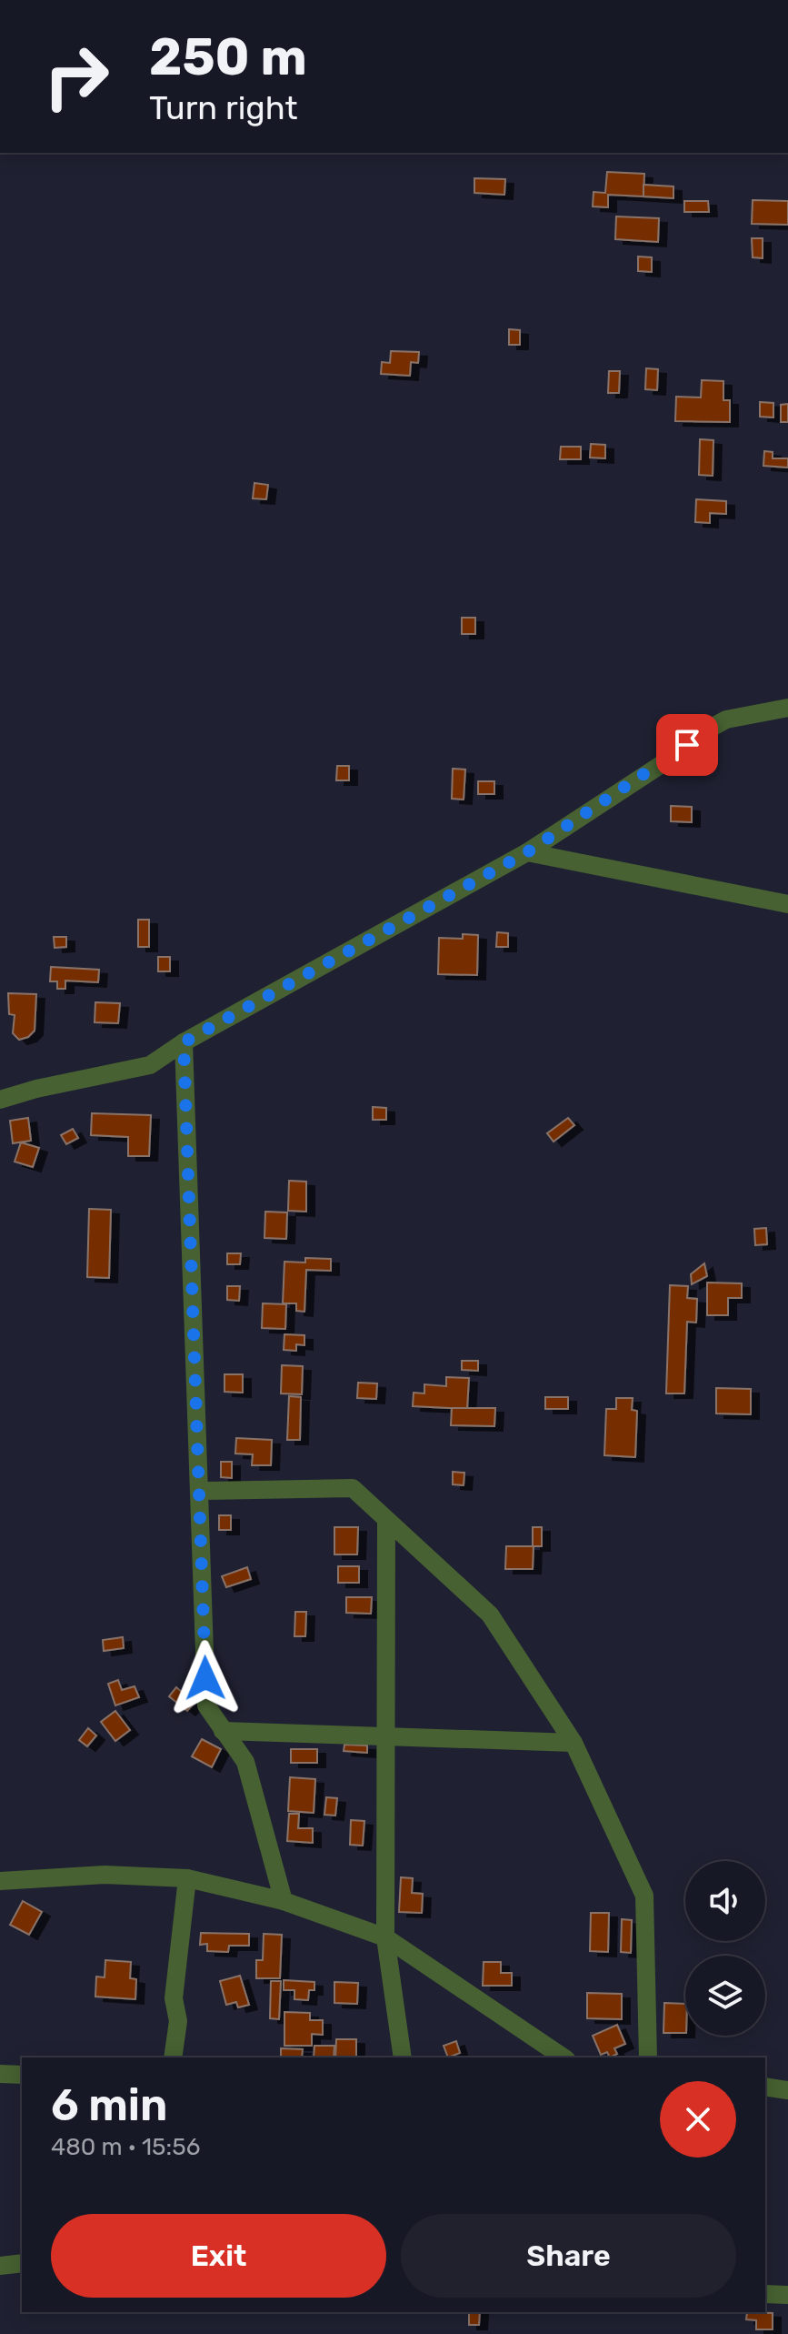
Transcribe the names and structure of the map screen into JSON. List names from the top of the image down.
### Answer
{
  "page": {
    "turn": ["250 m", "Turn right"],
    "heading": ["6 min", "480 m · 15:56"],
    "buttons": ["Exit", "Share"]
  }
}
